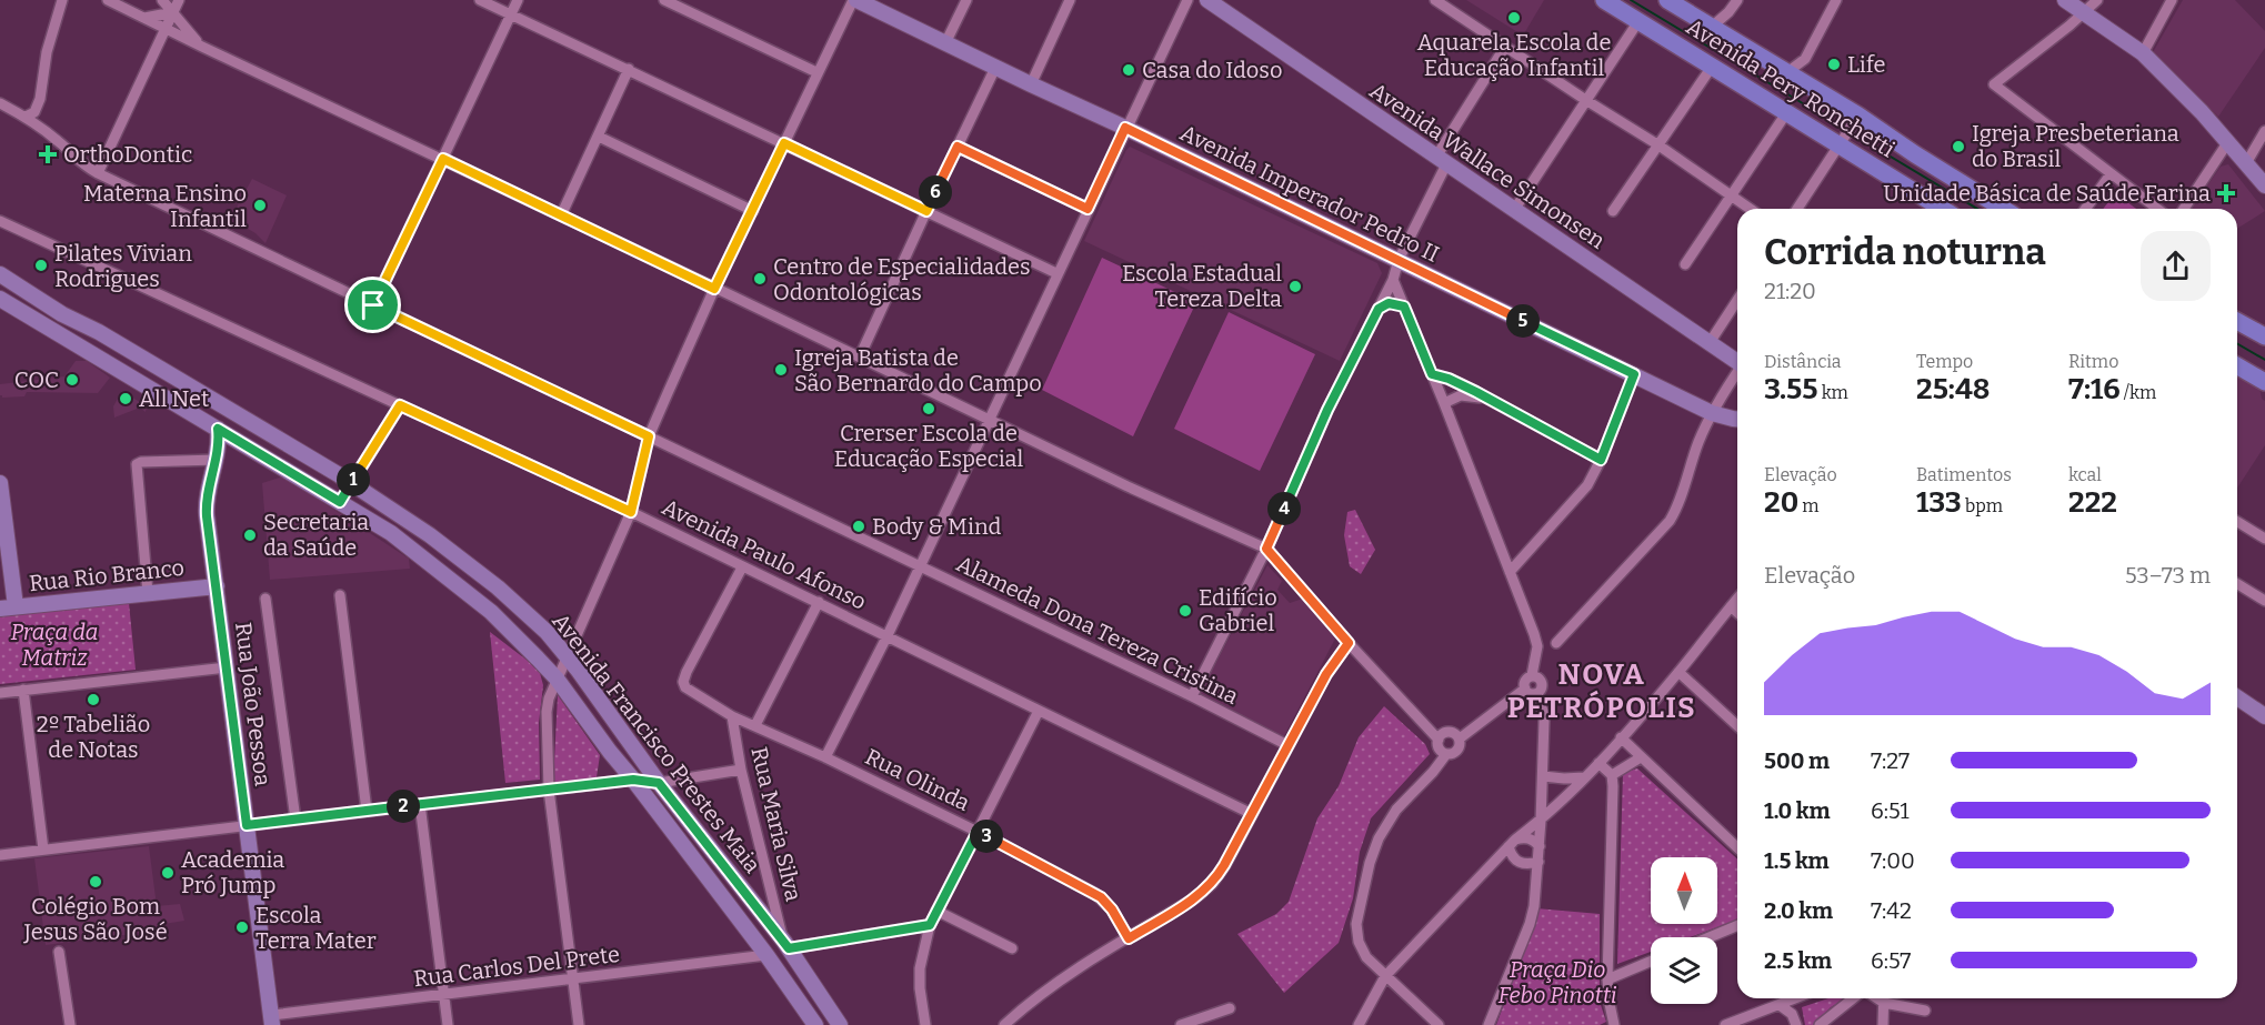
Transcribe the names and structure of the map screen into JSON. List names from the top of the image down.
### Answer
{
  "streets": {
    "main road": ["Avenida Pery Ronchetti"],
    "street": [
      "Avenida Wallace Simonsen",
      "Avenida Imperador Pedro II",
      "Avenida Paulo Afonso",
      "Rua Rio Branco",
      "Alameda Dona Tereza Cristina",
      "Rua João Pessoa",
      "Avenida Francisco Prestes Maia",
      "Rua Olinda",
      "Rua Maria Silva",
      "Rua Carlos Del Prete"
    ]
  },
  "crossings": [
    ["Avenida Paulo Afonso", "Rua Olinda"],
    ["Rua Rio Branco", "Rua João Pessoa"],
    ["Rua João Pessoa", "Avenida Francisco Prestes Maia"],
    ["Rua João Pessoa", "Rua Carlos Del Prete"],
    ["Avenida Francisco Prestes Maia", "Rua Maria Silva"],
    ["Avenida Francisco Prestes Maia", "Rua Carlos Del Prete"],
    ["Rua Olinda", "Rua Maria Silva"]
  ],
  "districts": ["NOVA PETRÓPOLIS"],
  "parks": ["Praça da Matriz", "Praça Dio Febo Pinotti"],
  "places": {
    "other": [
      "Aquarela Escola de Educação Infantil",
      "Life",
      "Casa do Idoso",
      "Igreja Presbeteriana do Brasil",
      "Materna Ensino Infantil",
      "Pilates Vivian Rodrigues",
      "Centro de Especialidades Odontológicas",
      "Escola Estadual Tereza Delta",
      "Igreja Batista de São Bernardo do Campo",
      "COC",
      "All Net",
      "Crerser Escola de Educação Especial",
      "Body & Mind",
      "Secretaria da Saúde",
      "Edifício Gabriel",
      "2º Tabelião de Notas",
      "Academia Pró Jump",
      "Colégio Bom Jesus São José",
      "Escola Terra Mater"
    ],
    "health": ["OrthoDontic", "Unidade Básica de Saúde Farina"]
  },
  "north": "top",
  "page": {
    "pins": [
      "6",
      "5",
      "1",
      "4",
      "2",
      "3"
    ],
    "heading": ["Corrida noturna", "21:20"],
    "stats": [
      ["Distância", "3.55 km"],
      ["Tempo", "25:48"],
      ["Ritmo", "7:16 /km"],
      ["Elevação", "20 m"],
      ["Batimentos", "133 bpm"],
      ["kcal", "222"]
    ],
    "chart": ["Elevação", "53–73 m"],
    "list": [
      {
        "name": "500 m",
        "note": "7:27"
      },
      {
        "name": "1.0 km",
        "note": "6:51"
      },
      {
        "name": "1.5 km",
        "note": "7:00"
      },
      {
        "name": "2.0 km",
        "note": "7:42"
      },
      {
        "name": "2.5 km",
        "note": "6:57"
      }
    ]
  }
}
